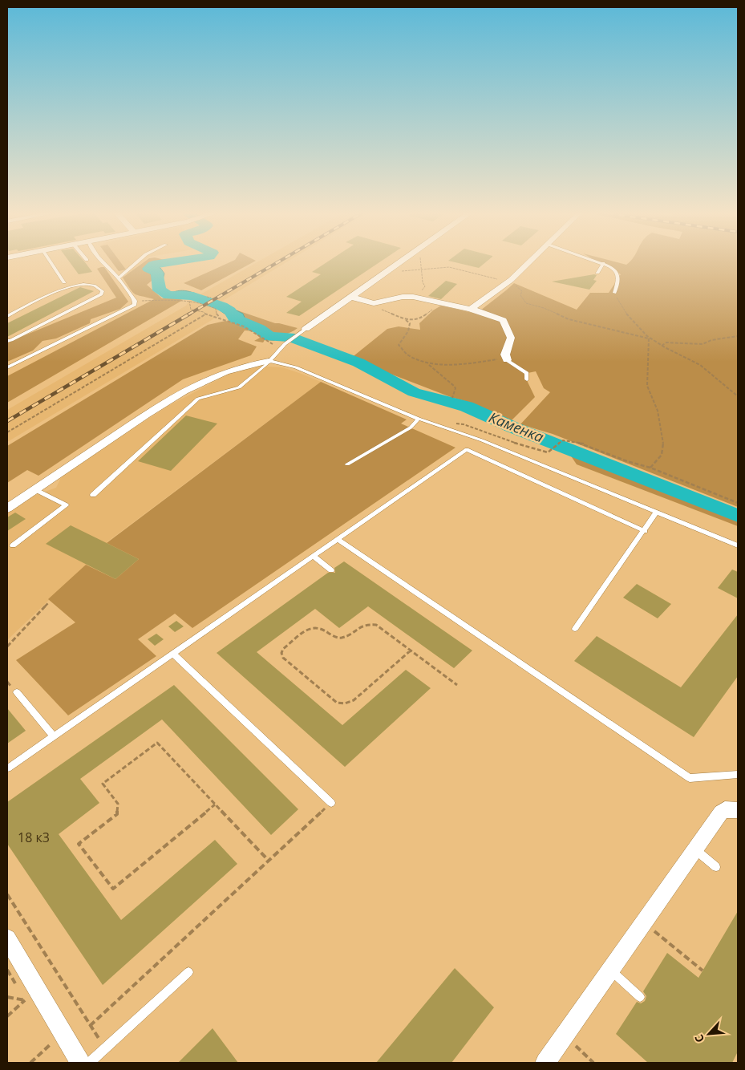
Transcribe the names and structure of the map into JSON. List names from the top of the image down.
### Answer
{
  "water": ["Каменка"],
  "house_numbers": ["18 к3"],
  "north": "bottom left"
}
